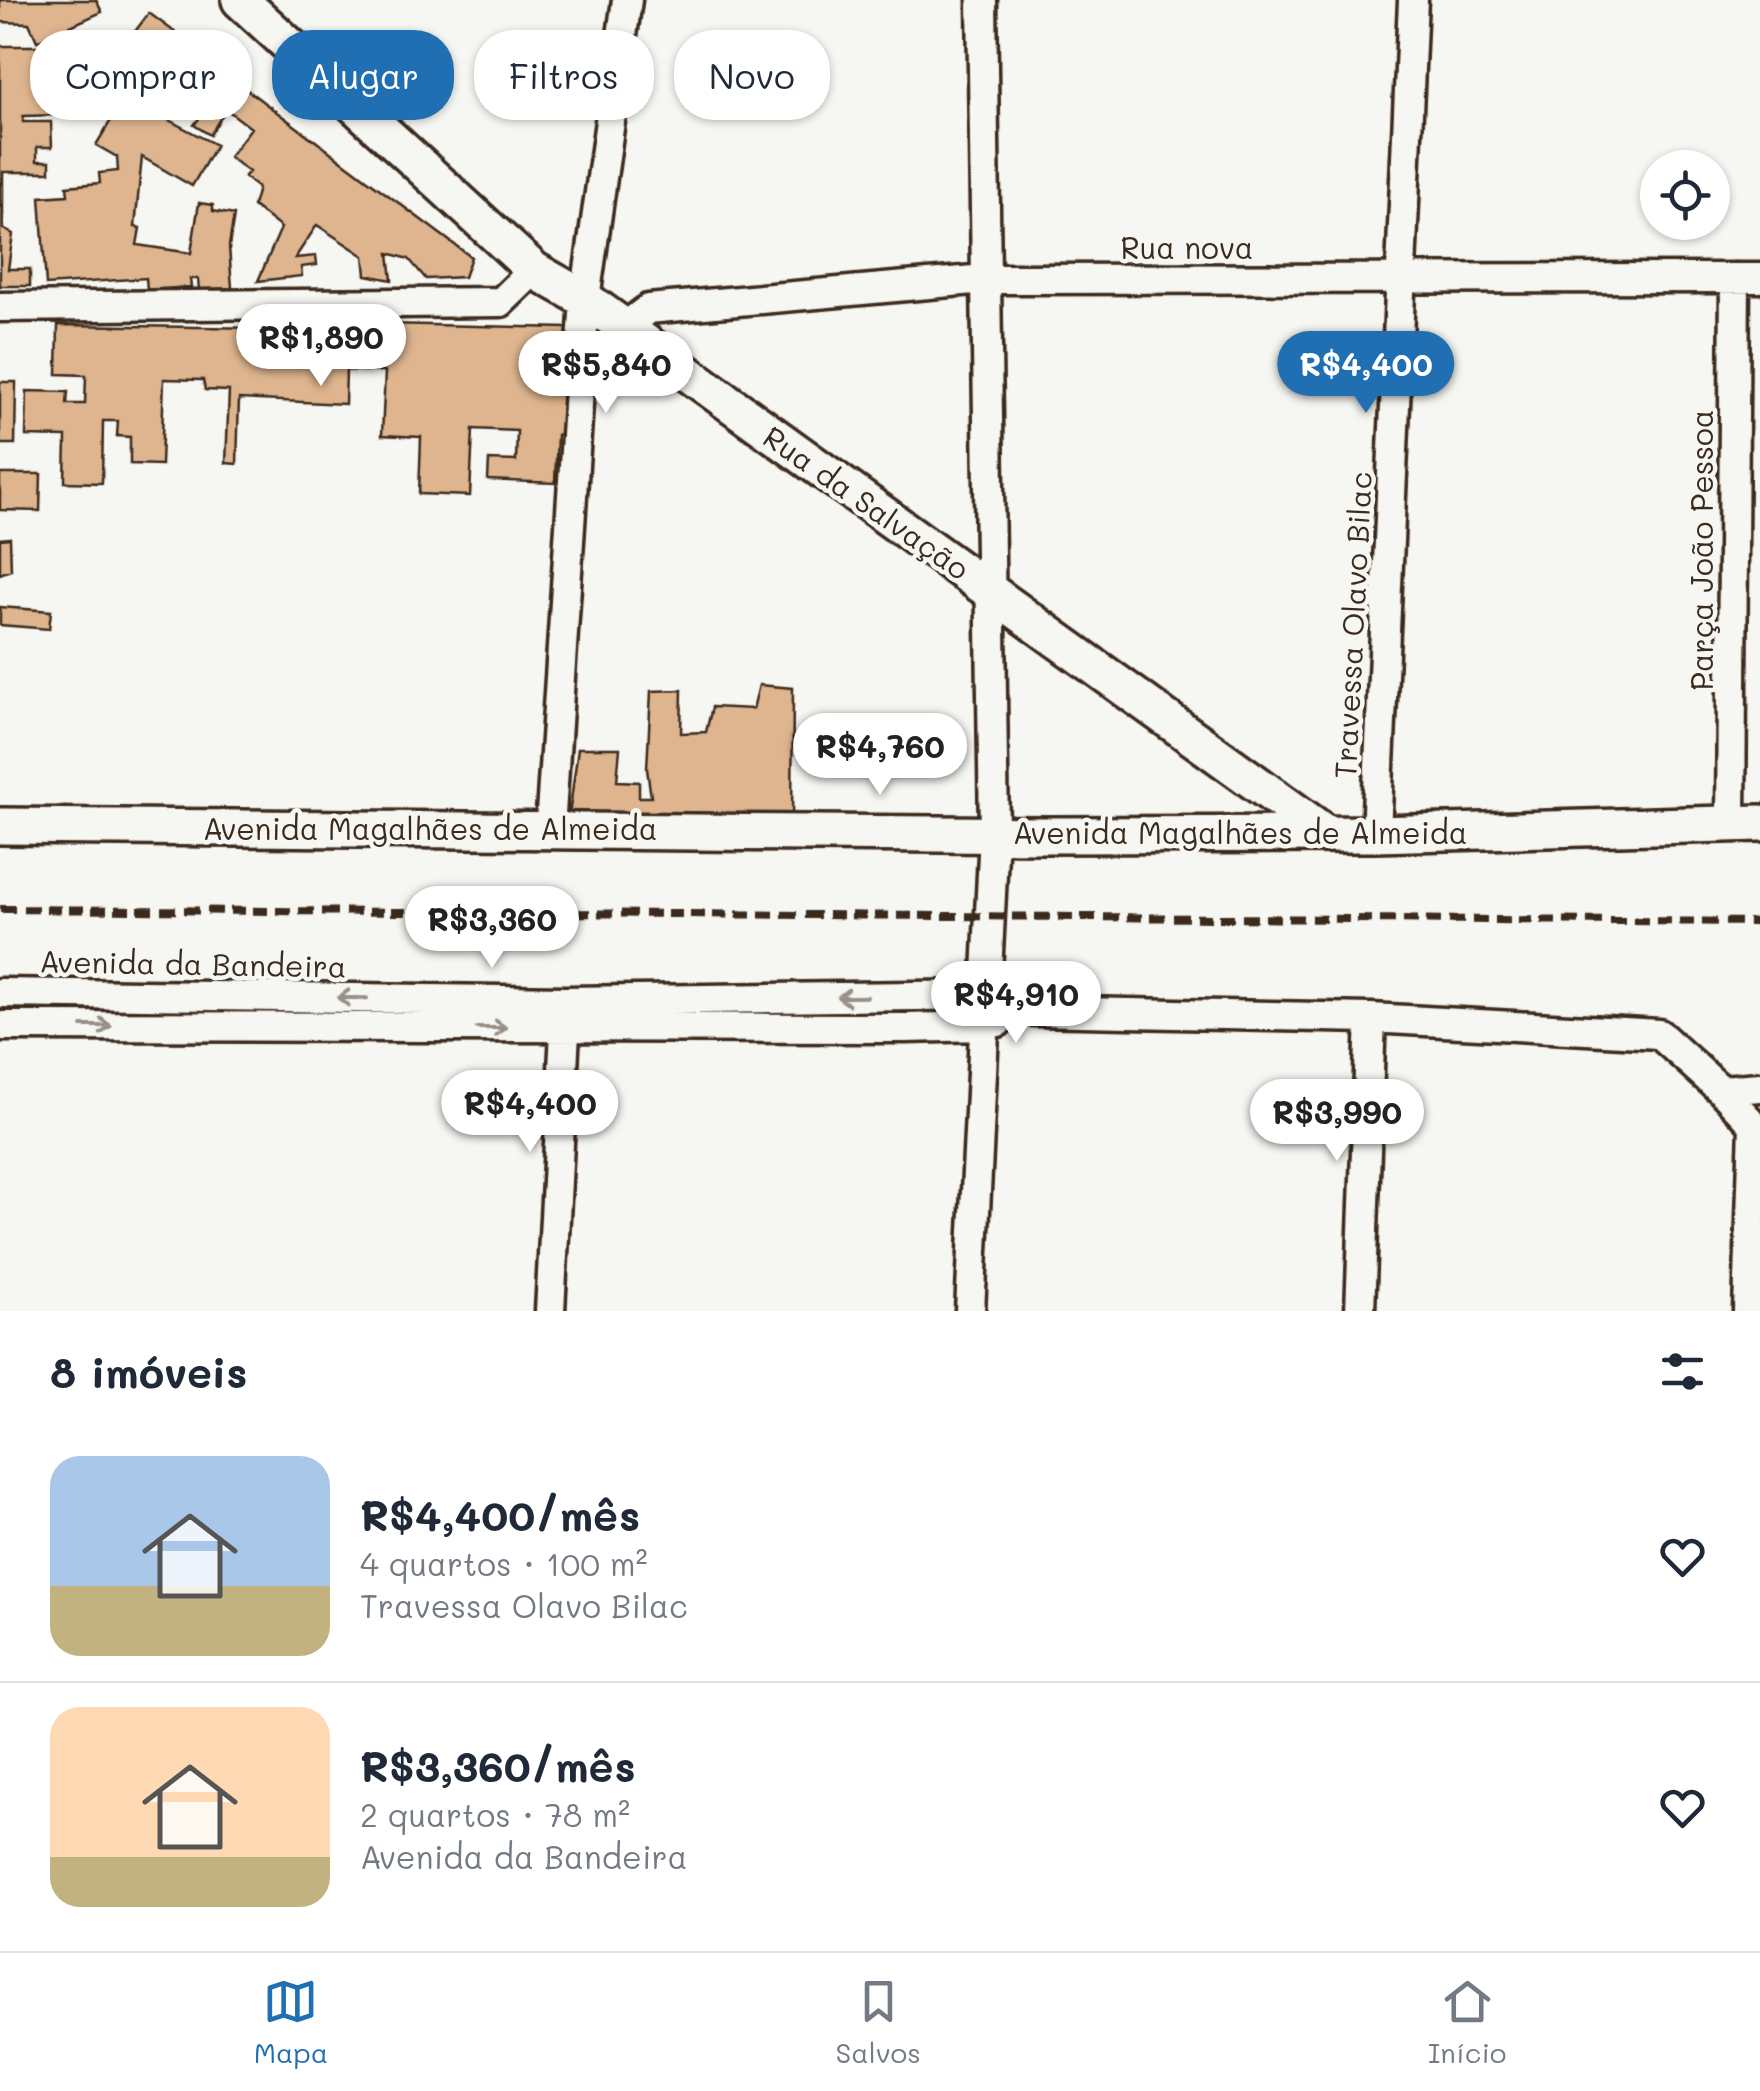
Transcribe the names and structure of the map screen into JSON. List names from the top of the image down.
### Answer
{
  "streets": {
    "street": [
      "Rua nova",
      "Rua da Salvação",
      "Parça João Pessoa",
      "Travessa Olavo Bilac",
      "Avenida Magalhães de Almeida",
      "Avenida da Bandeira"
    ]
  },
  "crossings": [
    ["Rua nova", "Rua da Salvação"],
    ["Rua nova", "Parça João Pessoa"],
    ["Rua nova", "Travessa Olavo Bilac"],
    ["Rua da Salvação", "Avenida Magalhães de Almeida"],
    ["Parça João Pessoa", "Avenida Magalhães de Almeida"],
    ["Travessa Olavo Bilac", "Avenida Magalhães de Almeida"]
  ],
  "page": {
    "chip": [
      "Comprar",
      "Alugar",
      "Filtros",
      "Novo"
    ],
    "price": [
      "R$1,890",
      "R$5,840",
      "R$4,400",
      "R$4,760",
      "R$3,360",
      "R$4,910",
      "R$4,400",
      "R$3,990"
    ],
    "heading": "8 imóveis",
    "list": [
      {
        "name": "R$4,400/mês",
        "note": "4 quartos · 100 m² · Travessa Olavo Bilac"
      },
      {
        "name": "R$3,360/mês",
        "note": "2 quartos · 78 m² · Avenida da Bandeira"
      }
    ],
    "tabs": ["Mapa", "Salvos", "Início"]
  }
}
